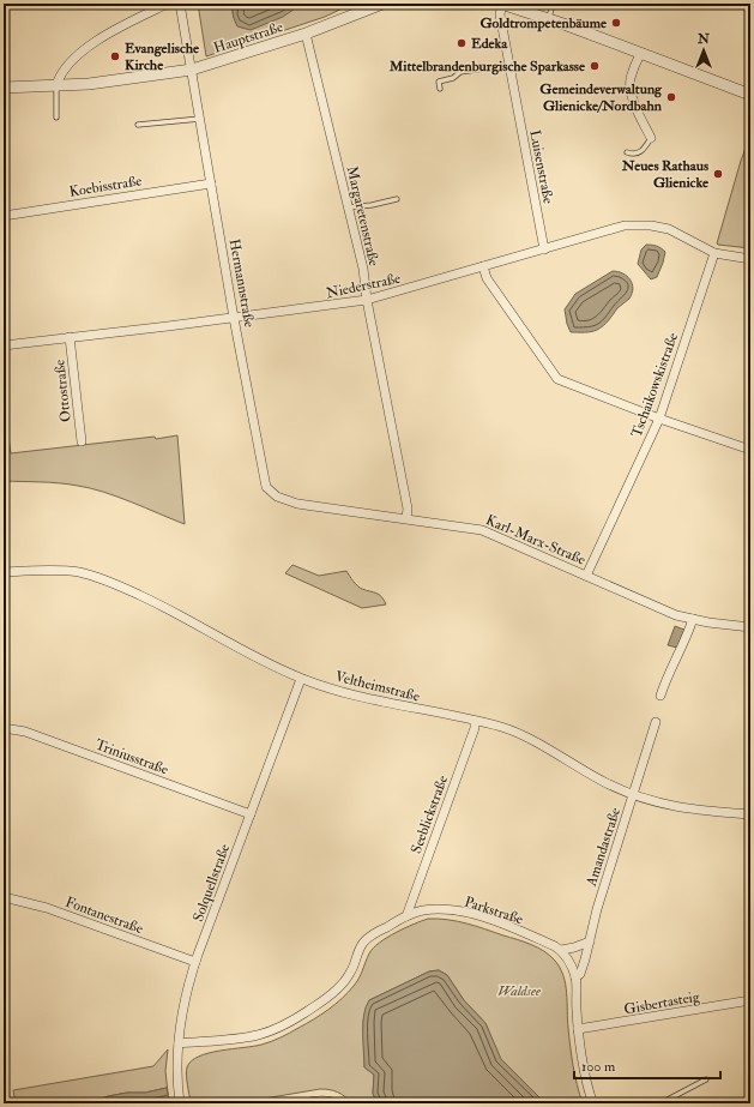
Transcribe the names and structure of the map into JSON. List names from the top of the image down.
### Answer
{
  "streets": {
    "street": [
      "Hauptstraße",
      "Luisenstraße",
      "Koebisstraße",
      "Margaretenstraße",
      "Hermannstraße",
      "Niederstraße",
      "Tschaikowskistraße",
      "Ottostraße",
      "Karl-Marx-Straße",
      "Veltheimstraße",
      "Triniusstraße",
      "Seeblickstraße",
      "Amandastraße",
      "Solquellstraße",
      "Parkstraße",
      "Fontanestraße",
      "Gisbertasteig"
    ]
  },
  "crossings": [
    ["Hauptstraße", "Margaretenstraße"],
    ["Hauptstraße", "Hermannstraße"],
    ["Luisenstraße", "Niederstraße"],
    ["Koebisstraße", "Hermannstraße"],
    ["Margaretenstraße", "Niederstraße"],
    ["Margaretenstraße", "Karl-Marx-Straße"],
    ["Hermannstraße", "Niederstraße"],
    ["Hermannstraße", "Karl-Marx-Straße"],
    ["Niederstraße", "Tschaikowskistraße"],
    ["Niederstraße", "Ottostraße"],
    ["Tschaikowskistraße", "Karl-Marx-Straße"],
    ["Veltheimstraße", "Seeblickstraße"],
    ["Veltheimstraße", "Amandastraße"],
    ["Veltheimstraße", "Solquellstraße"],
    ["Triniusstraße", "Solquellstraße"],
    ["Seeblickstraße", "Parkstraße"],
    ["Solquellstraße", "Parkstraße"],
    ["Solquellstraße", "Fontanestraße"]
  ],
  "parks": ["Waldsee"],
  "places": [
    "Goldtrompetenbäume",
    "Edeka",
    "Evangelische Kirche",
    "Mittelbrandenburgische Sparkasse",
    "Gemeindeverwaltung Glienicke/Nordbahn",
    "Neues Rathaus Glienicke"
  ],
  "scale_bar": "100 m",
  "north": "top"
}
